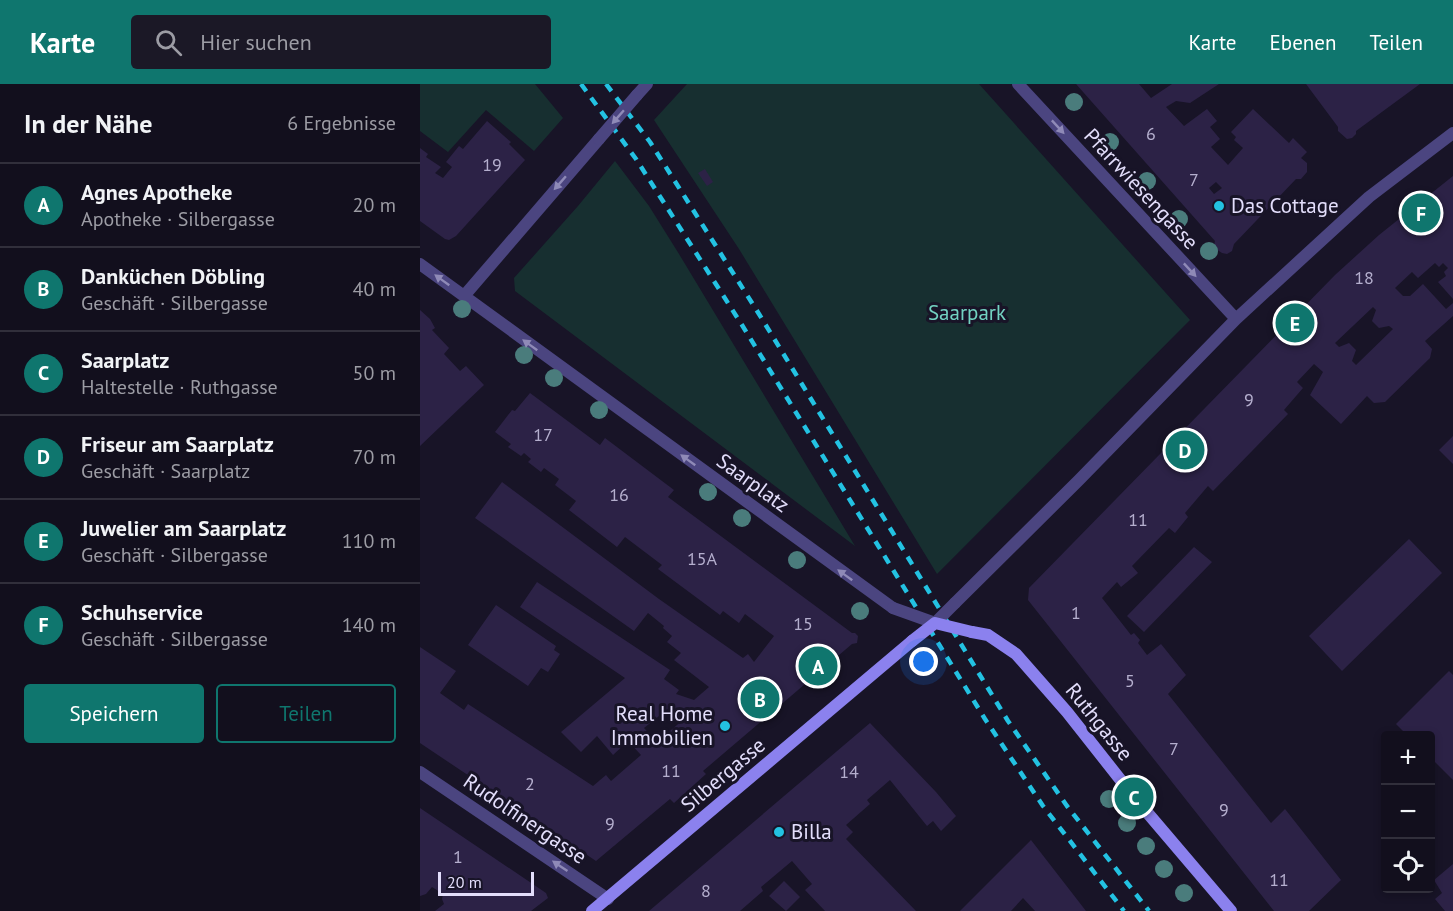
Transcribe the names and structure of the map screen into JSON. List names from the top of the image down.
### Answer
{
  "streets": {
    "main road": ["Ruthgasse", "Silbergasse"],
    "street": ["Pfarrwiesengasse", "Saarplatz", "Rudolfinergasse"]
  },
  "crossings": [
    ["Saarplatz", "Ruthgasse"],
    ["Saarplatz", "Silbergasse"],
    ["Ruthgasse", "Silbergasse"],
    ["Silbergasse", "Rudolfinergasse"]
  ],
  "one_way": ["Pfarrwiesengasse", "Saarplatz", "Rudolfinergasse"],
  "parks": ["Saarpark"],
  "places": ["Das Cottage", "Real Home Immobilien", "Billa"],
  "house_numbers": [
    "6",
    "19",
    "7",
    "18",
    "9",
    "17",
    "16",
    "11",
    "15A",
    "1",
    "15",
    "5",
    "7",
    "11",
    "14",
    "2",
    "9",
    "9",
    "1",
    "11",
    "8"
  ],
  "scale_bar": "20 m",
  "page": {
    "header": "Karte",
    "search": "Hier suchen",
    "nav": ["Karte", "Ebenen", "Teilen"],
    "heading": ["In der Nähe", "6 Ergebnisse"],
    "list": [
      {
        "mark": "A",
        "name": "Agnes Apotheke",
        "note": "Apotheke · Silbergasse",
        "value": "20 m"
      },
      {
        "mark": "B",
        "name": "Danküchen Döbling",
        "note": "Geschäft · Silbergasse",
        "value": "40 m"
      },
      {
        "mark": "C",
        "name": "Saarplatz",
        "note": "Haltestelle · Ruthgasse",
        "value": "50 m"
      },
      {
        "mark": "D",
        "name": "Friseur am Saarplatz",
        "note": "Geschäft · Saarplatz",
        "value": "70 m"
      },
      {
        "mark": "E",
        "name": "Juwelier am Saarplatz",
        "note": "Geschäft · Silbergasse",
        "value": "110 m"
      },
      {
        "mark": "F",
        "name": "Schuhservice",
        "note": "Geschäft · Silbergasse",
        "value": "140 m"
      }
    ],
    "pins": [
      "F",
      "E",
      "D",
      "A",
      "B",
      "C"
    ],
    "buttons": ["Speichern", "Teilen"],
    "map_buttons": ["+", "−"],
    "scale": "20 m"
  }
}
